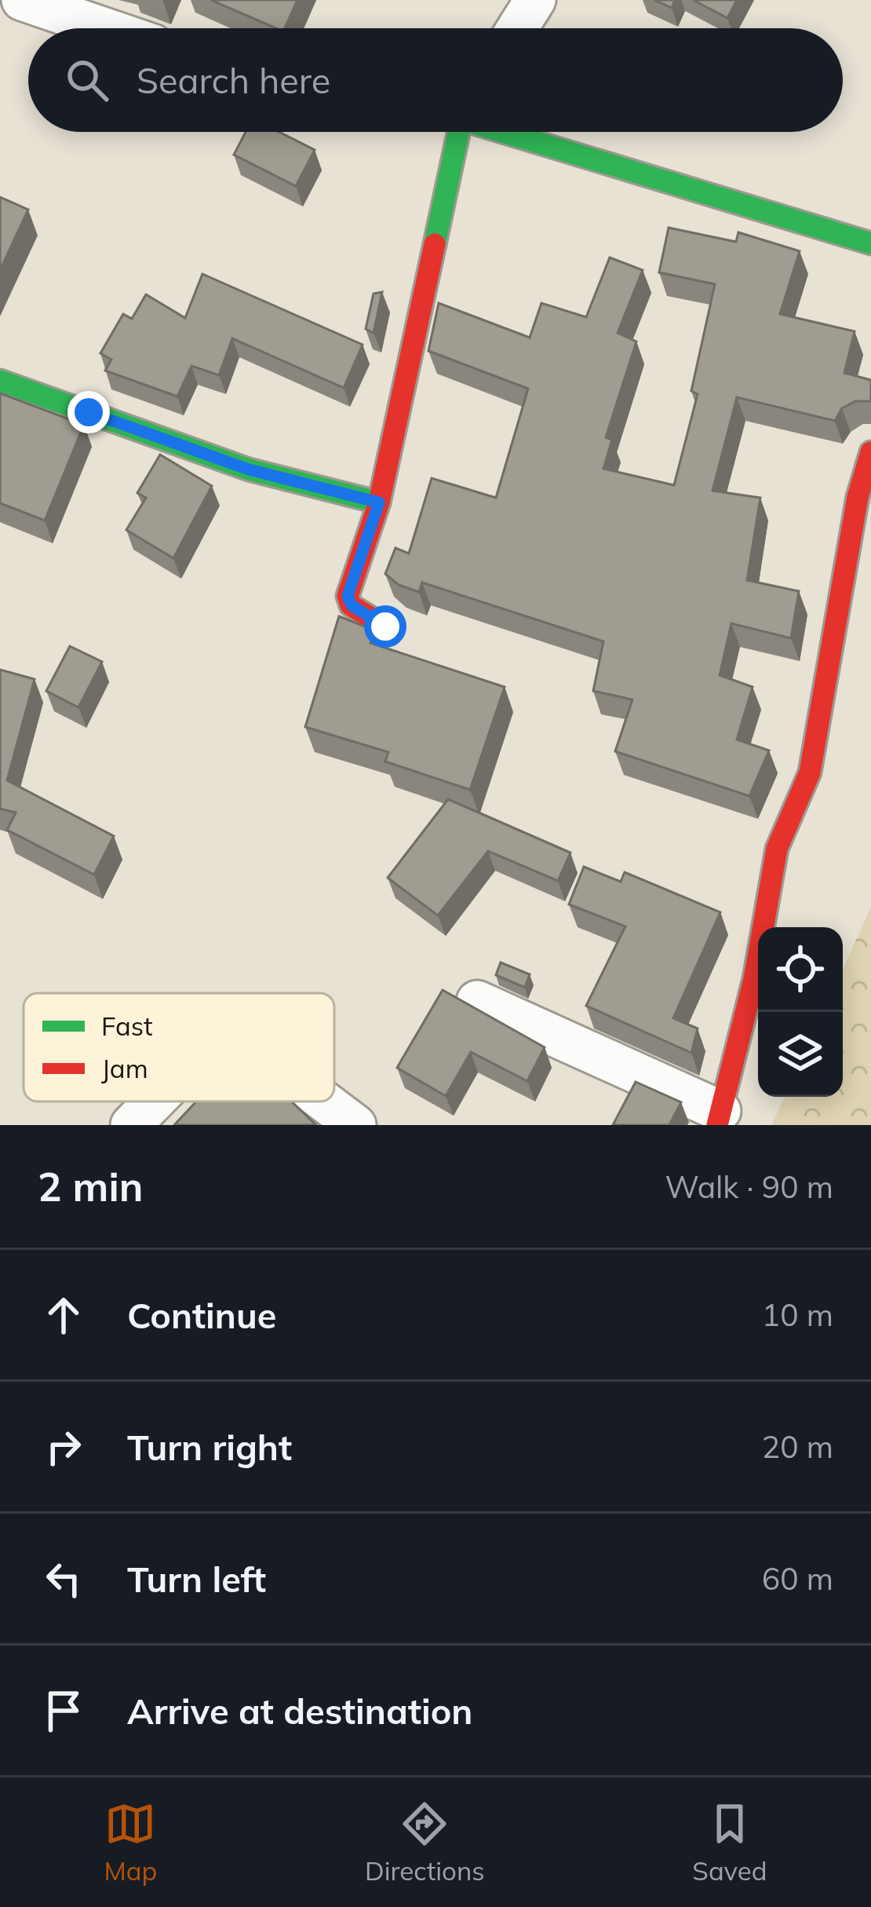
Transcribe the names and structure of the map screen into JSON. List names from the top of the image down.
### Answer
{
  "legend": ["Fast", "Jam"],
  "page": {
    "search": "Search here",
    "heading": ["2 min", "Walk · 90 m"],
    "list": [
      ["Continue", "10 m"],
      ["Turn right", "20 m"],
      ["Turn left", "60 m"],
      "Arrive at destination"
    ],
    "nav": ["Map", "Directions", "Saved"]
  }
}
